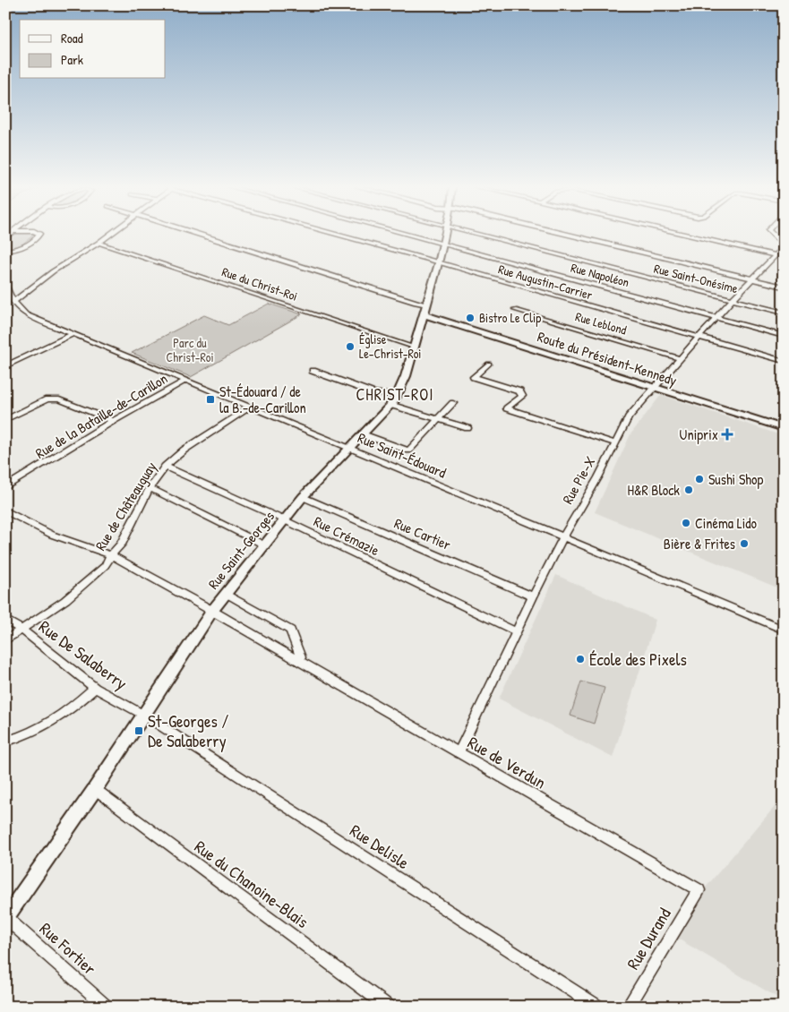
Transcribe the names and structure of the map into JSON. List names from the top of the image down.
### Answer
{
  "streets": {
    "street": [
      "Rue Napoléon",
      "Rue Saint-Onésime",
      "Rue Augustin-Carrier",
      "Rue du Christ-Roi",
      "Rue Leblond",
      "Route du Président-Kennedy",
      "Rue de la Bataille-de-Carillon",
      "Rue Saint-Édouard",
      "Rue Pie-X",
      "Rue de Châteauguay",
      "Rue Cartier",
      "Rue Crémazie",
      "Rue Saint-Georges",
      "Rue De Salaberry",
      "Rue de Verdun",
      "Rue Delisle",
      "Rue du Chanoine-Blais",
      "Rue Durand",
      "Rue Fortier"
    ]
  },
  "crossings": [
    ["Rue Napoléon", "Rue Pie-X"],
    ["Rue Napoléon", "Rue Saint-Georges"],
    ["Rue Saint-Onésime", "Rue Pie-X"],
    ["Rue Augustin-Carrier", "Rue Pie-X"],
    ["Rue Augustin-Carrier", "Rue Saint-Georges"],
    ["Rue du Christ-Roi", "Rue Saint-Georges"],
    ["Rue Leblond", "Rue Pie-X"],
    ["Route du Président-Kennedy", "Rue Pie-X"],
    ["Route du Président-Kennedy", "Rue Saint-Georges"],
    ["Rue de la Bataille-de-Carillon", "Rue Saint-Édouard"],
    ["Rue Saint-Édouard", "Rue Pie-X"],
    ["Rue Saint-Édouard", "Rue de Châteauguay"],
    ["Rue Saint-Édouard", "Rue Saint-Georges"],
    ["Rue Pie-X", "Rue Cartier"],
    ["Rue Pie-X", "Rue Crémazie"],
    ["Rue Pie-X", "Rue de Verdun"],
    ["Rue de Châteauguay", "Rue Crémazie"],
    ["Rue de Châteauguay", "Rue De Salaberry"],
    ["Rue de Châteauguay", "Rue de Verdun"],
    ["Rue Cartier", "Rue Saint-Georges"],
    ["Rue Crémazie", "Rue Saint-Georges"],
    ["Rue Saint-Georges", "Rue De Salaberry"],
    ["Rue Saint-Georges", "Rue de Verdun"],
    ["Rue Saint-Georges", "Rue Delisle"],
    ["Rue Saint-Georges", "Rue du Chanoine-Blais"],
    ["Rue Saint-Georges", "Rue Fortier"],
    ["Rue De Salaberry", "Rue Delisle"],
    ["Rue de Verdun", "Rue Durand"]
  ],
  "districts": ["CHRIST-ROI"],
  "parks": ["Parc du Christ-Roi"],
  "places": {
    "other": [
      "Bistro Le Clip",
      "Église Le-Christ-Roi",
      "Sushi Shop",
      "H&R Block",
      "Cinéma Lido",
      "Bière & Frites",
      "École des Pixels"
    ],
    "transit": ["St-Édouard / de la B.-de-Carillon", "St-Georges / De Salaberry"],
    "health": ["Uniprix"]
  },
  "legend": ["Road", "Park"]
}
